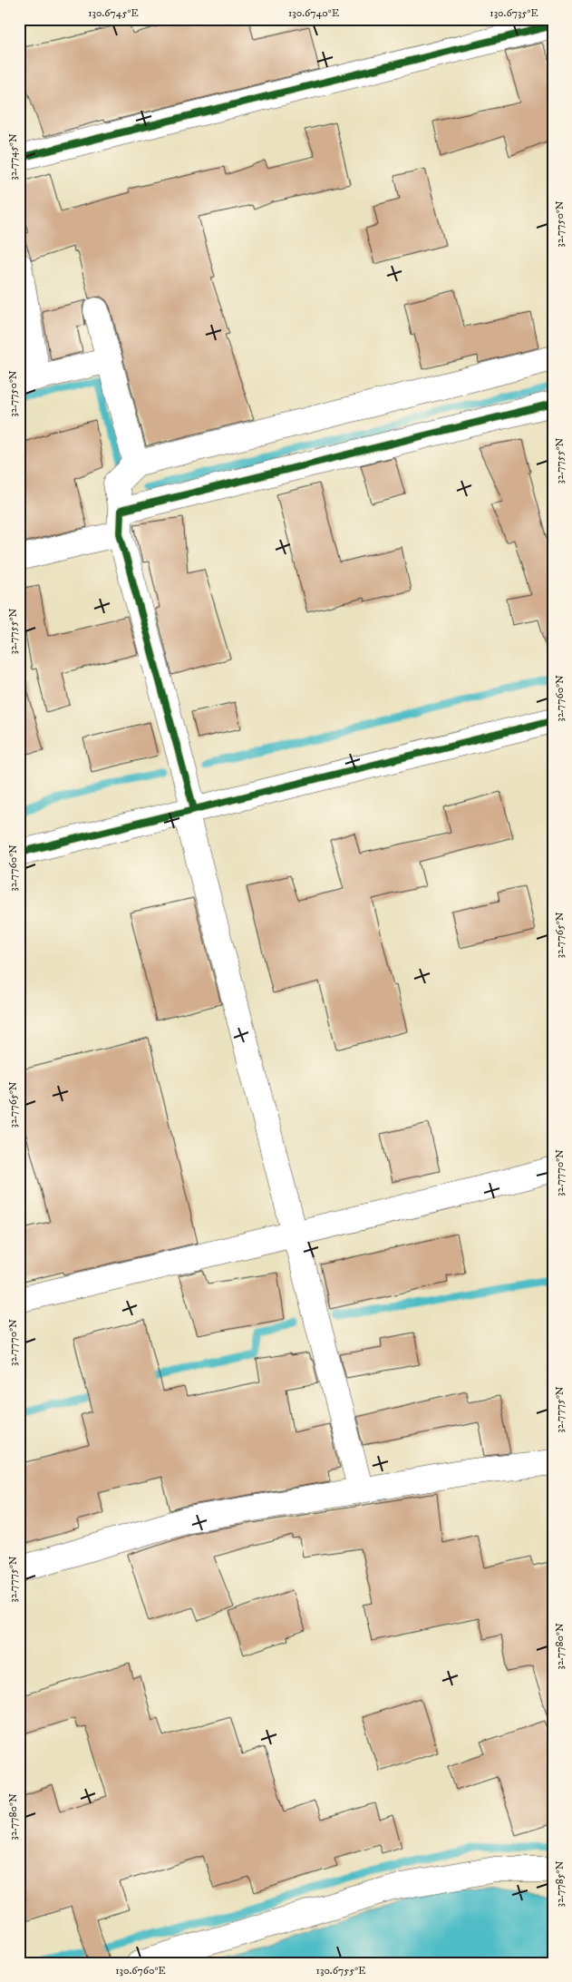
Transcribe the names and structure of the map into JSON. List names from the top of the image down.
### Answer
{
  "coordinates": [
    "130.6745°E",
    "130.6740°E",
    "130.6735°E",
    "32.7745°N",
    "32.7750°N",
    "32.7755°N",
    "32.7760°N",
    "32.7765°N",
    "32.7770°N",
    "32.7775°N",
    "32.7780°N",
    "32.7785°N",
    "130.6760°E",
    "130.6755°E"
  ]
}
